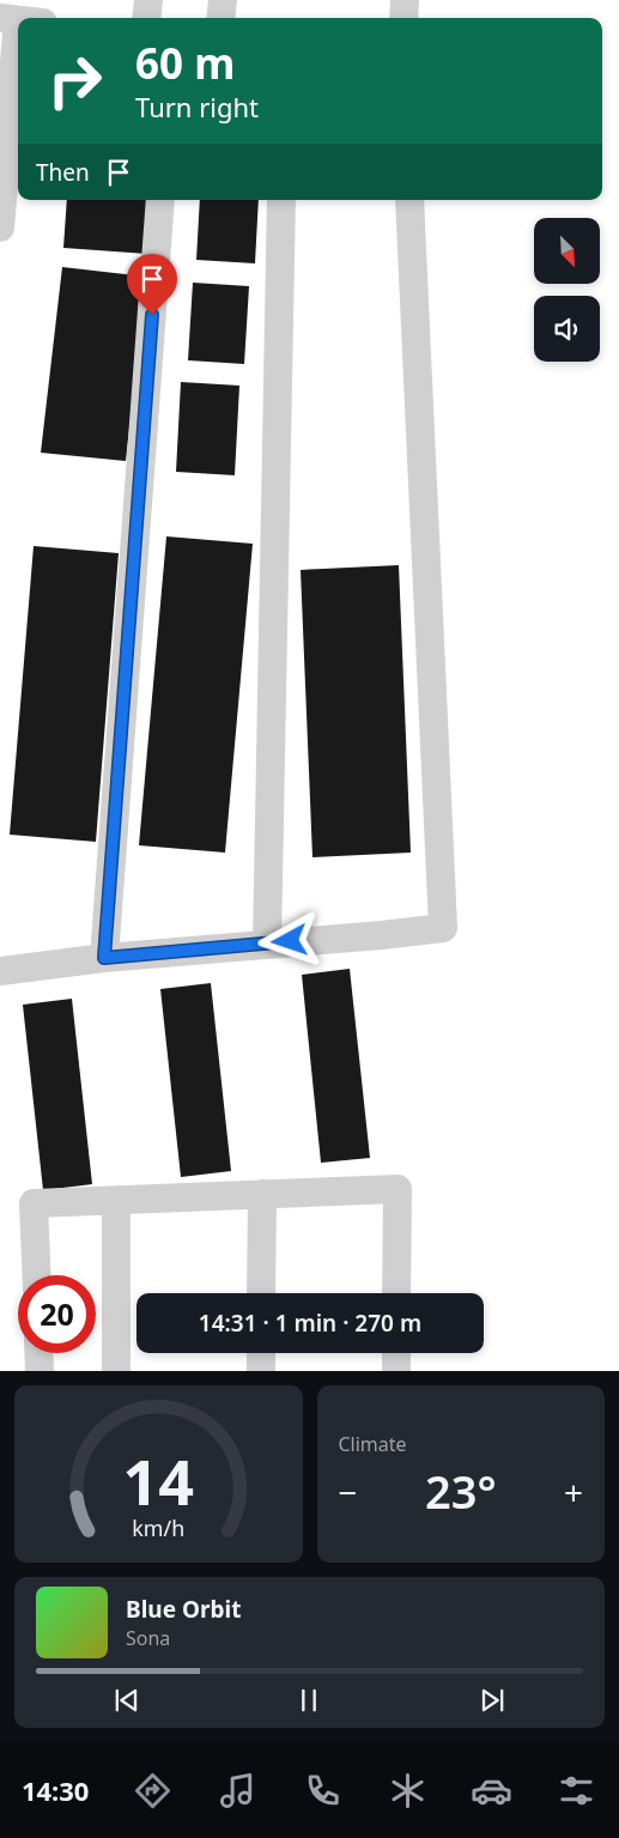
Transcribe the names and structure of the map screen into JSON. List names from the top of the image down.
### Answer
{
  "north": "bottom right",
  "page": {
    "turn": ["60 m", "Turn right"],
    "then": "Then",
    "limit": "20",
    "trip": "14:31 · 1 min · 270 m",
    "tile": "Climate",
    "heat": ["−", "23°", "+"],
    "song": ["Blue Orbit", "Sona"],
    "tabs": "14:30",
    "gauge": ["14", "km/h"]
  }
}
